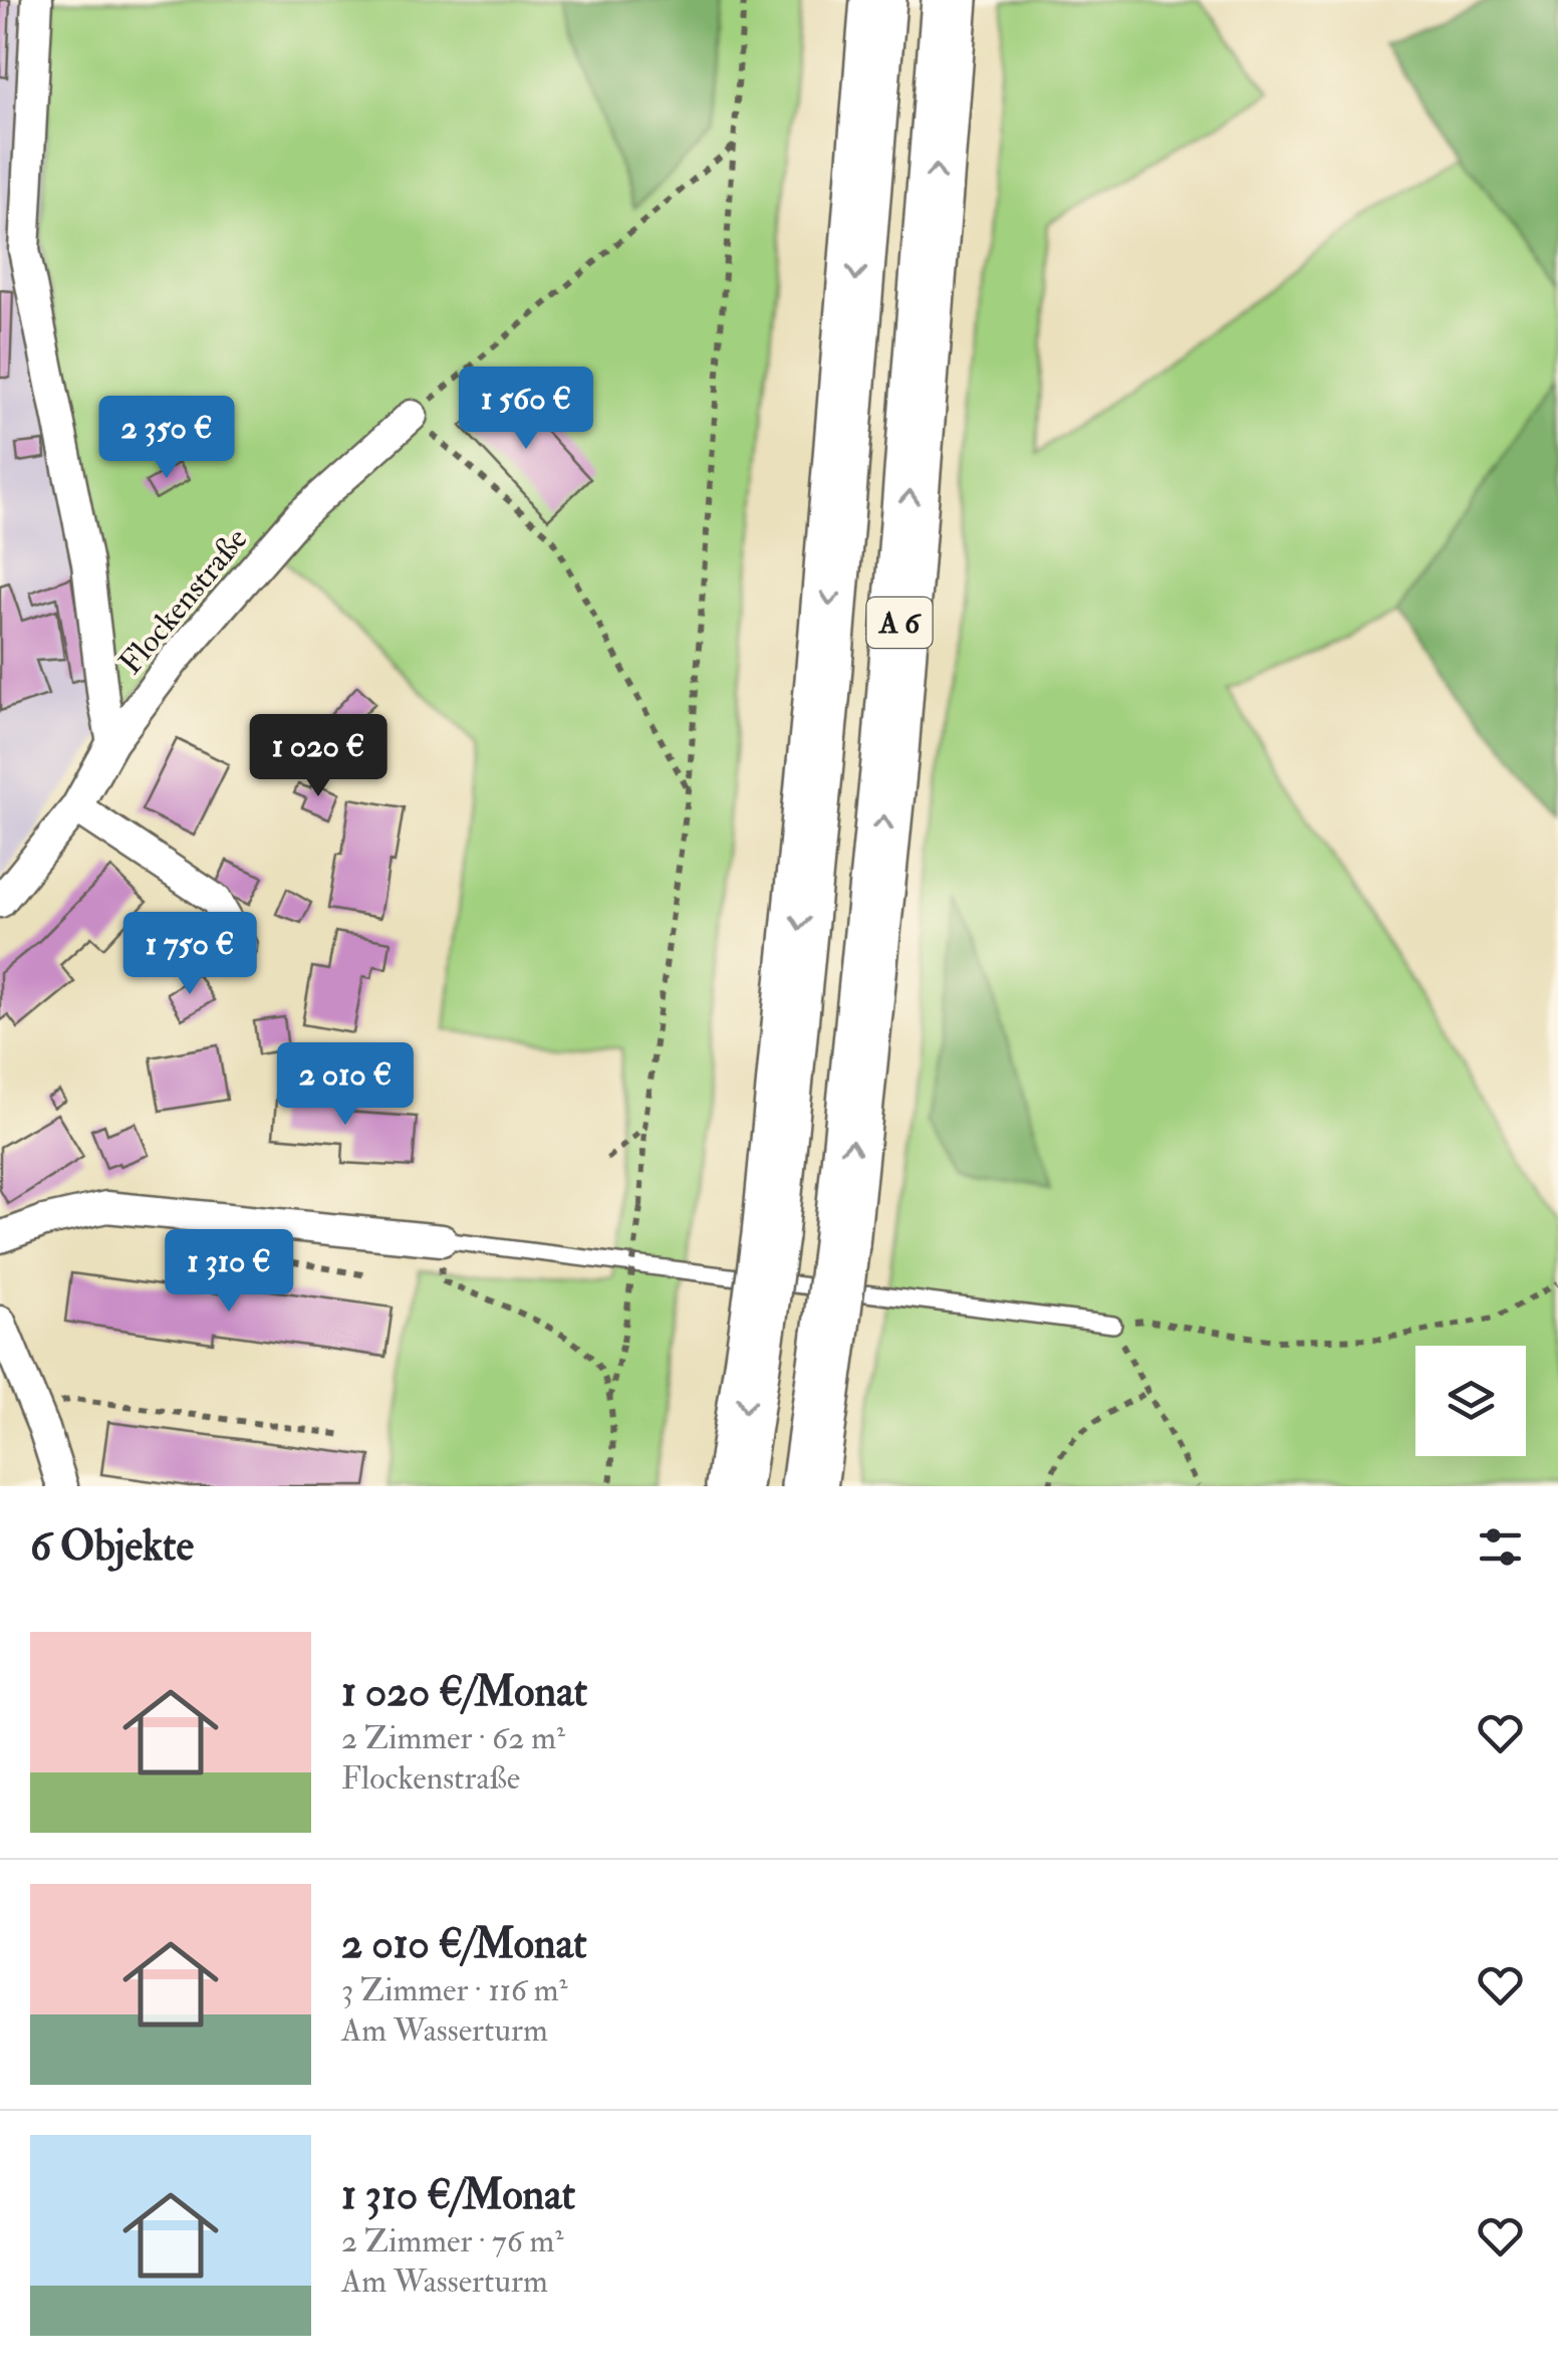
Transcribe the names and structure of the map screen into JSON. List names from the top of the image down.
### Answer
{
  "streets": {
    "highway": ["A 6"],
    "street": ["Flockenstraße"]
  },
  "page": {
    "price": [
      "1 560 €",
      "2 350 €",
      "1 020 €",
      "1 750 €",
      "2 010 €",
      "1 310 €"
    ],
    "heading": "6 Objekte",
    "list": [
      {
        "name": "1 020 €/Monat",
        "note": "2 Zimmer · 62 m² · Flockenstraße"
      },
      {
        "name": "2 010 €/Monat",
        "note": "3 Zimmer · 116 m² · Am Wasserturm"
      },
      {
        "name": "1 310 €/Monat",
        "note": "2 Zimmer · 76 m² · Am Wasserturm"
      }
    ]
  }
}
